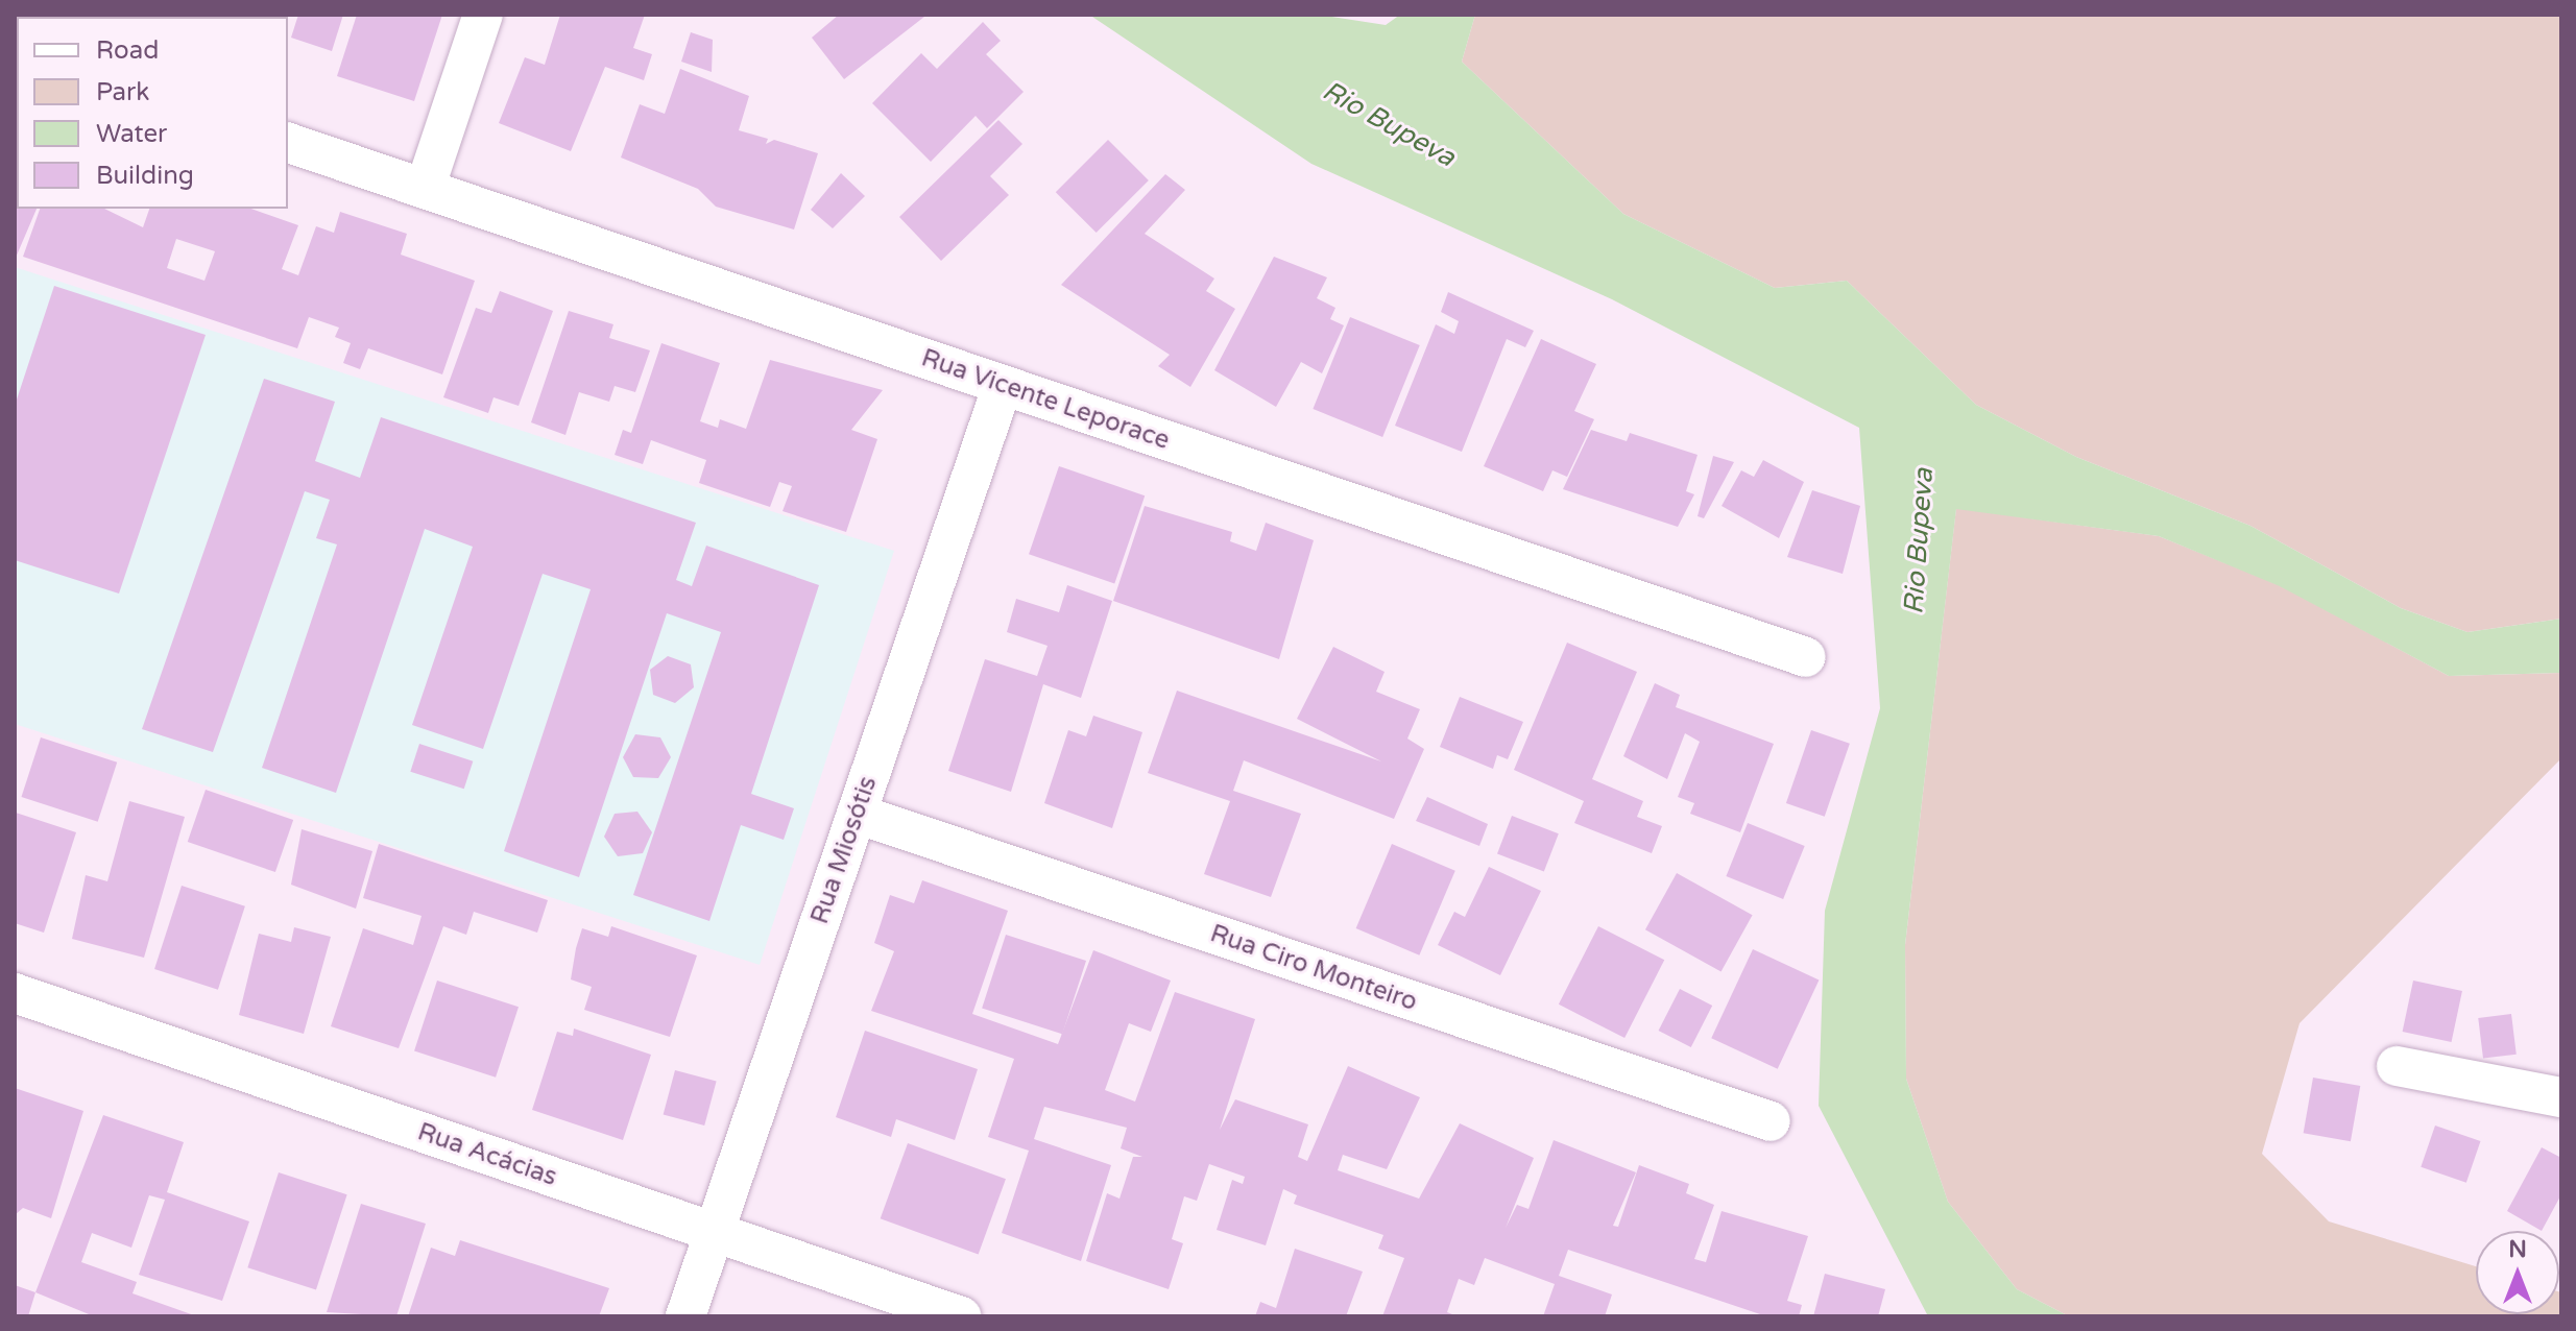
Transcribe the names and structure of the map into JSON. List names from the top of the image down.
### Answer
{
  "streets": {
    "street": [
      "Rua Vicente Leporace",
      "Rua Miosótis",
      "Rua Ciro Monteiro",
      "Rua Acácias"
    ]
  },
  "crossings": [
    ["Rua Vicente Leporace", "Rua Miosótis"],
    ["Rua Miosótis", "Rua Ciro Monteiro"],
    ["Rua Miosótis", "Rua Acácias"]
  ],
  "water": ["Rio Bupeva"],
  "legend": [
    "Road",
    "Park",
    "Water",
    "Building"
  ],
  "north": "top"
}
